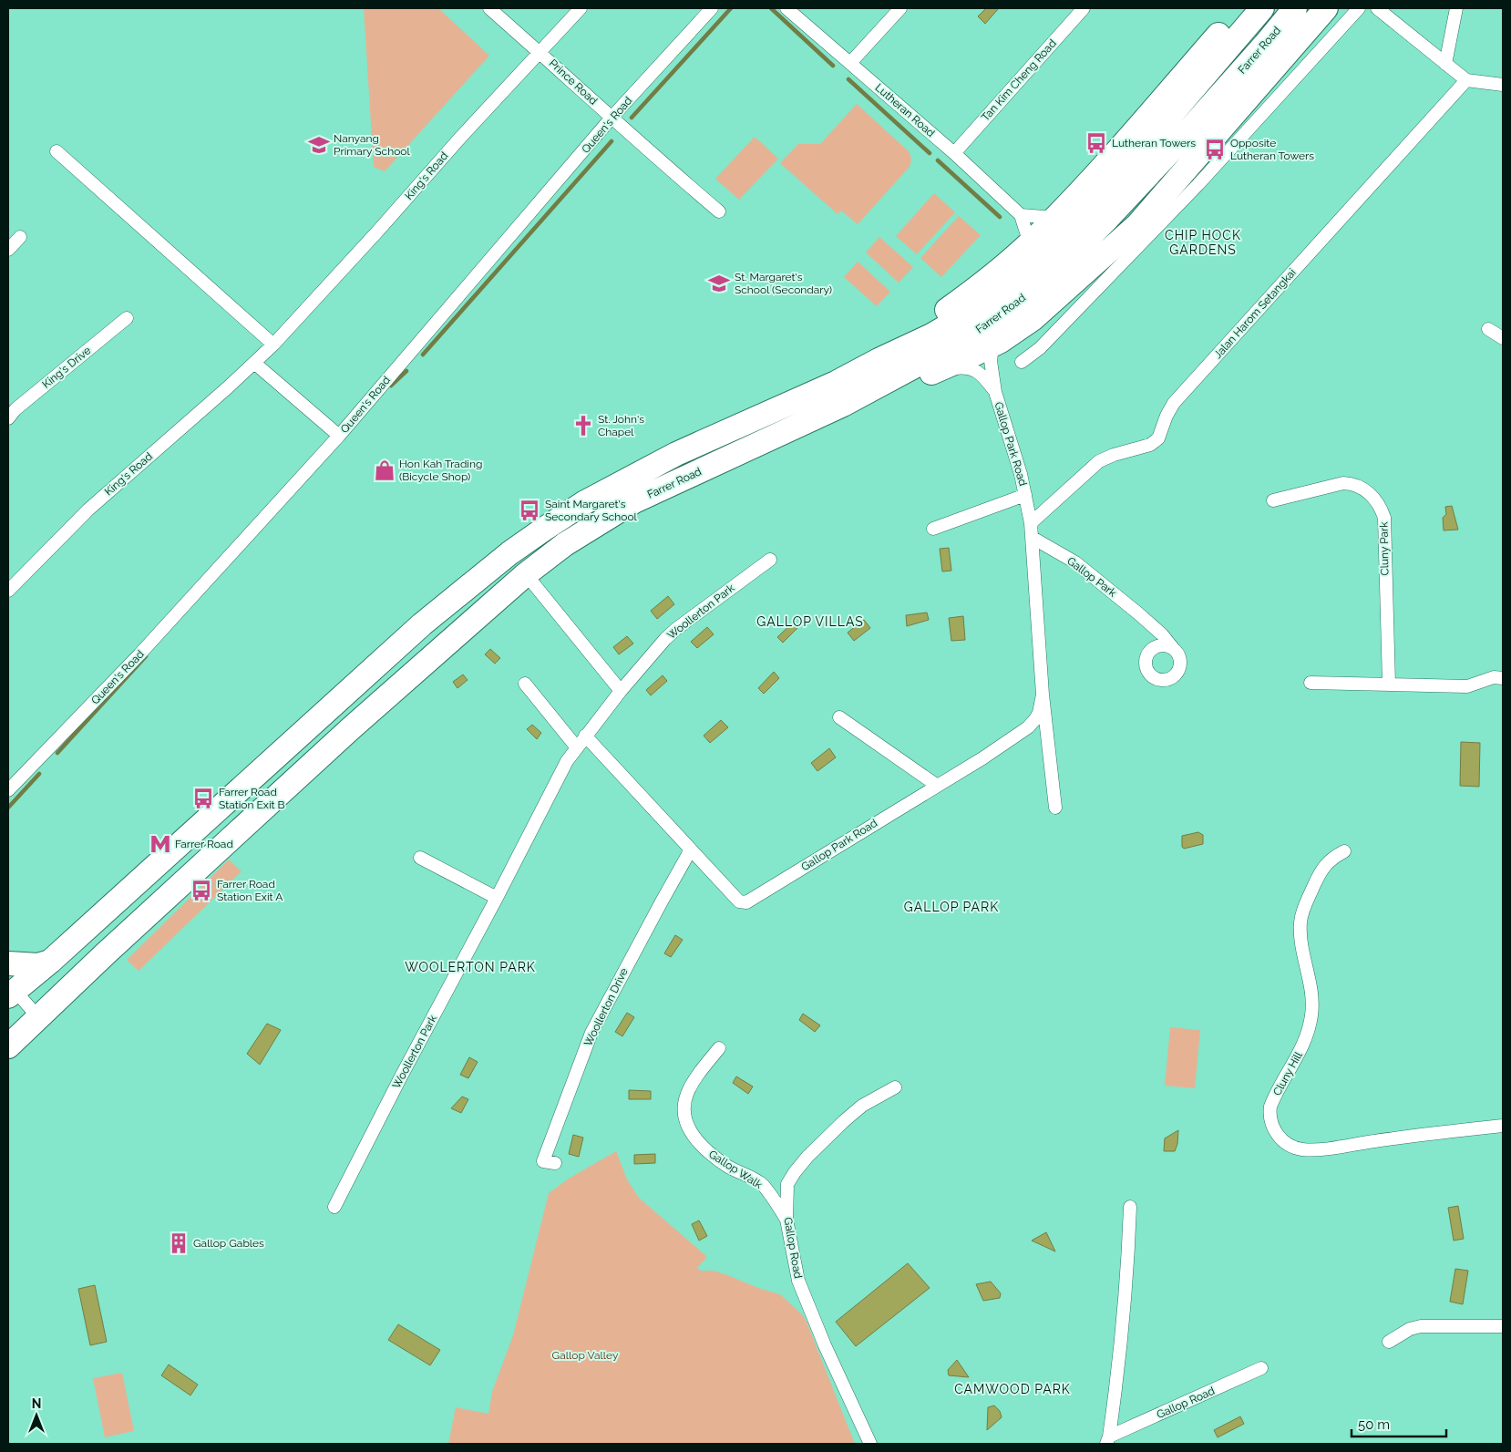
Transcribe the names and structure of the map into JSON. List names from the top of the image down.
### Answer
{
  "streets": {
    "highway": ["Farrer Road"],
    "street": [
      "Tan Kim Cheng Road",
      "Prince Road",
      "Lutheran Road",
      "Queen's Road",
      "King's Road",
      "Jalan Harom Setangkai",
      "King's Drive",
      "Gallop Park Road",
      "Cluny Park",
      "Gallop Park",
      "Woollerton Park",
      "Woollerton Drive",
      "Cluny Hill",
      "Gallop Walk",
      "Gallop Road"
    ]
  },
  "crossings": [
    ["Tan Kim Cheng Road", "Lutheran Road"],
    ["Prince Road", "Queen's Road"],
    ["Prince Road", "King's Road"],
    ["Jalan Harom Setangkai", "Gallop Park Road"],
    ["Gallop Park Road", "Gallop Park"],
    ["Gallop Park Road", "Woollerton Drive"],
    ["Gallop Walk", "Gallop Road"]
  ],
  "districts": [
    "CHIP HOCK GARDENS",
    "GALLOP VILLAS",
    "GALLOP PARK",
    "WOOLERTON PARK",
    "CAMWOOD PARK"
  ],
  "parks": ["Gallop Valley"],
  "places": {
    "bus stop": [
      "Lutheran Towers",
      "Opposite Lutheran Towers",
      "Saint Margaret's Secondary School",
      "Farrer Road Station Exit B",
      "Farrer Road Station Exit A"
    ],
    "school or university": ["Nanyang Primary School", "St. Margaret's School (Secondary)"],
    "church": ["St. John's Chapel"],
    "shop": ["Hon Kah Trading (Bicycle Shop)"],
    "metro station": ["Farrer Road"],
    "building": ["Gallop Gables"]
  },
  "scale_bar": "50 m",
  "north": "top"
}
